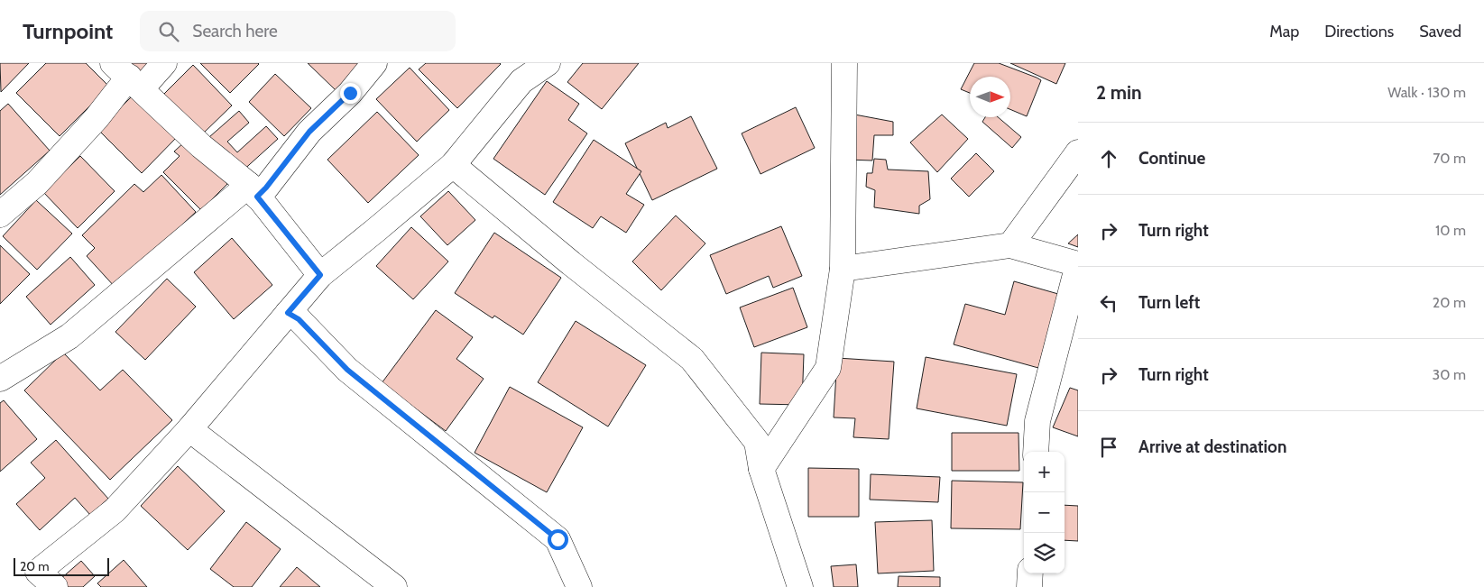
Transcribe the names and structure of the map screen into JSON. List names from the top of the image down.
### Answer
{
  "scale_bar": "20 m",
  "north": "right",
  "page": {
    "header": "Turnpoint",
    "search": "Search here",
    "nav": ["Map", "Directions", "Saved"],
    "heading": ["2 min", "Walk · 130 m"],
    "list": [
      ["Continue", "70 m"],
      ["Turn right", "10 m"],
      ["Turn left", "20 m"],
      ["Turn right", "30 m"],
      "Arrive at destination"
    ],
    "map_buttons": ["+", "−"],
    "scale": "20 m"
  }
}
